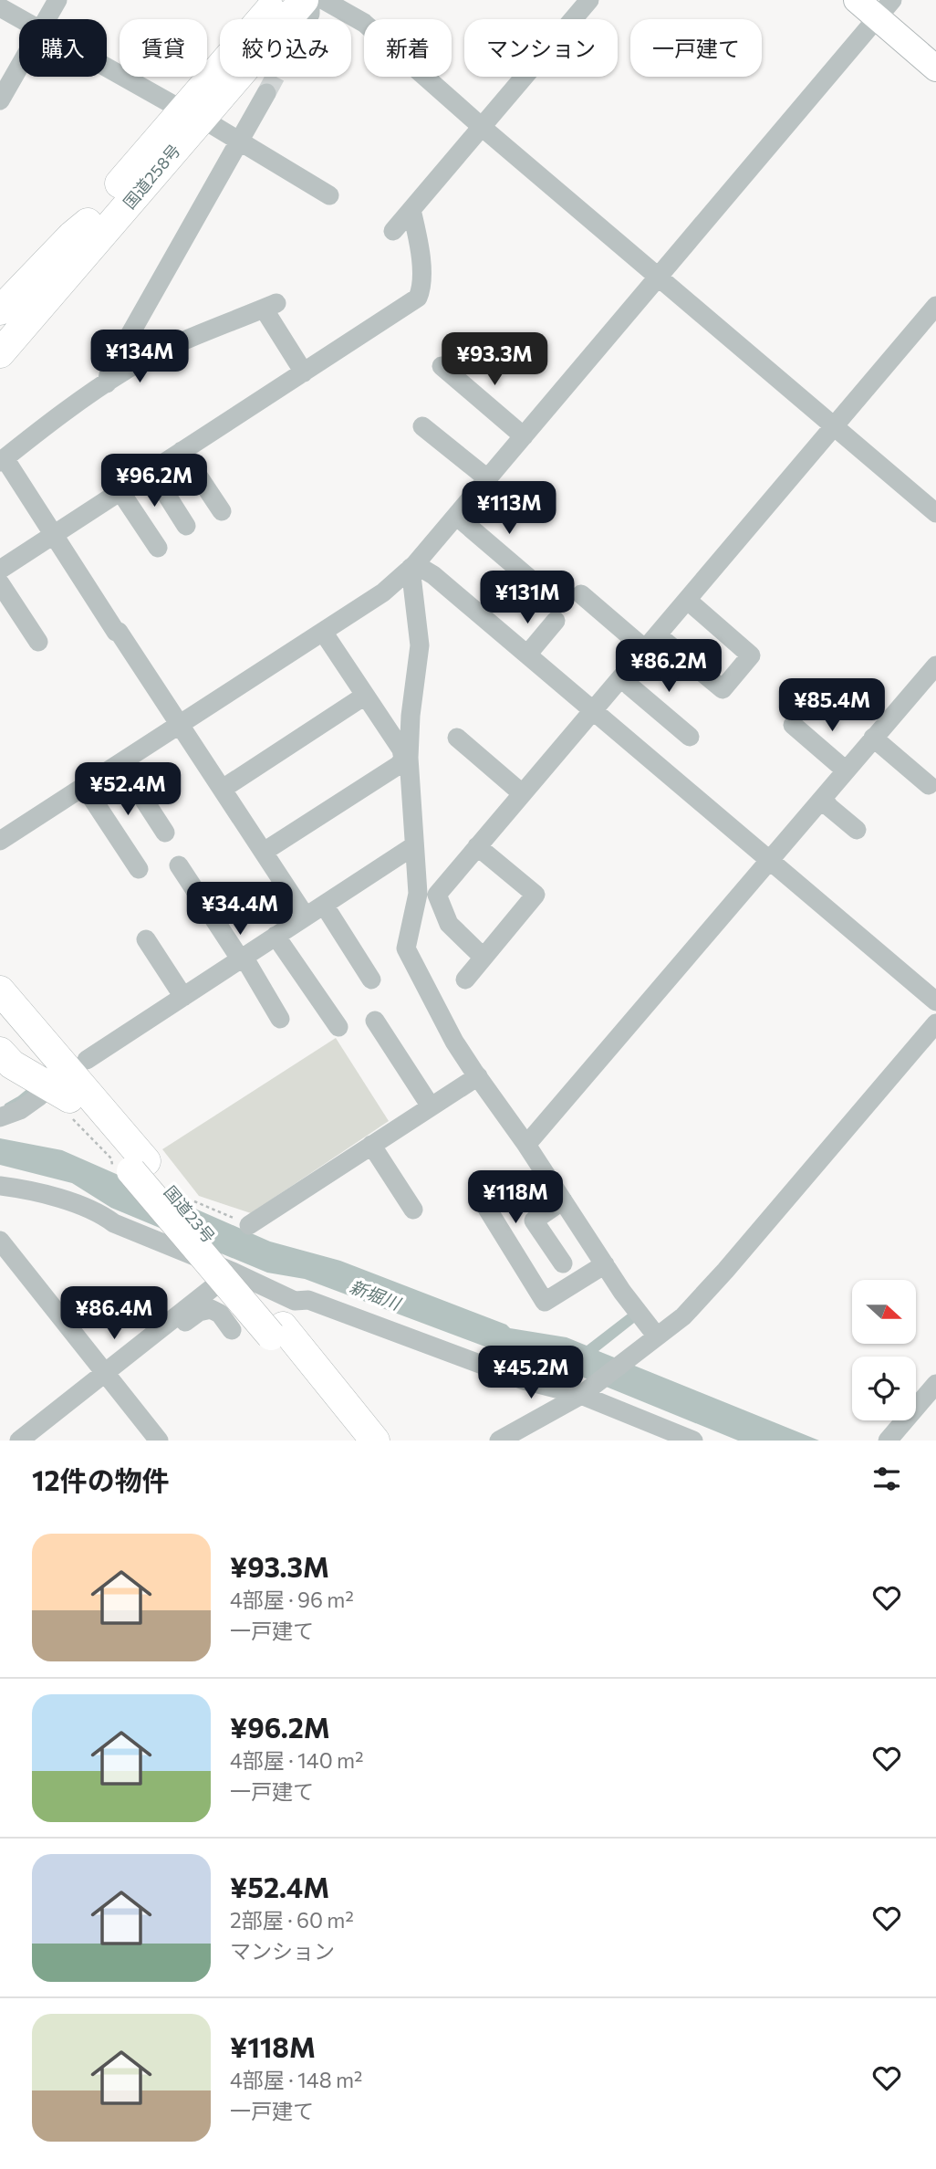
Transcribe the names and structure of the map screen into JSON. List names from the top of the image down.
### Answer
{
  "streets": {
    "highway": ["国道258号", "国道23号"]
  },
  "water": ["新堀川"],
  "north": "right",
  "page": {
    "chip": [
      "購入",
      "賃貸",
      "絞り込み",
      "新着",
      "マンション",
      "一戸建て"
    ],
    "price": [
      "¥134M",
      "¥93.3M",
      "¥96.2M",
      "¥113M",
      "¥131M",
      "¥86.2M",
      "¥85.4M",
      "¥52.4M",
      "¥34.4M",
      "¥118M",
      "¥86.4M",
      "¥45.2M"
    ],
    "heading": "12件の物件",
    "list": [
      {
        "name": "¥93.3M",
        "note": "4部屋 · 96 m² · 一戸建て"
      },
      {
        "name": "¥96.2M",
        "note": "4部屋 · 140 m² · 一戸建て"
      },
      {
        "name": "¥52.4M",
        "note": "2部屋 · 60 m² · マンション"
      },
      {
        "name": "¥118M",
        "note": "4部屋 · 148 m² · 一戸建て"
      }
    ]
  }
}
